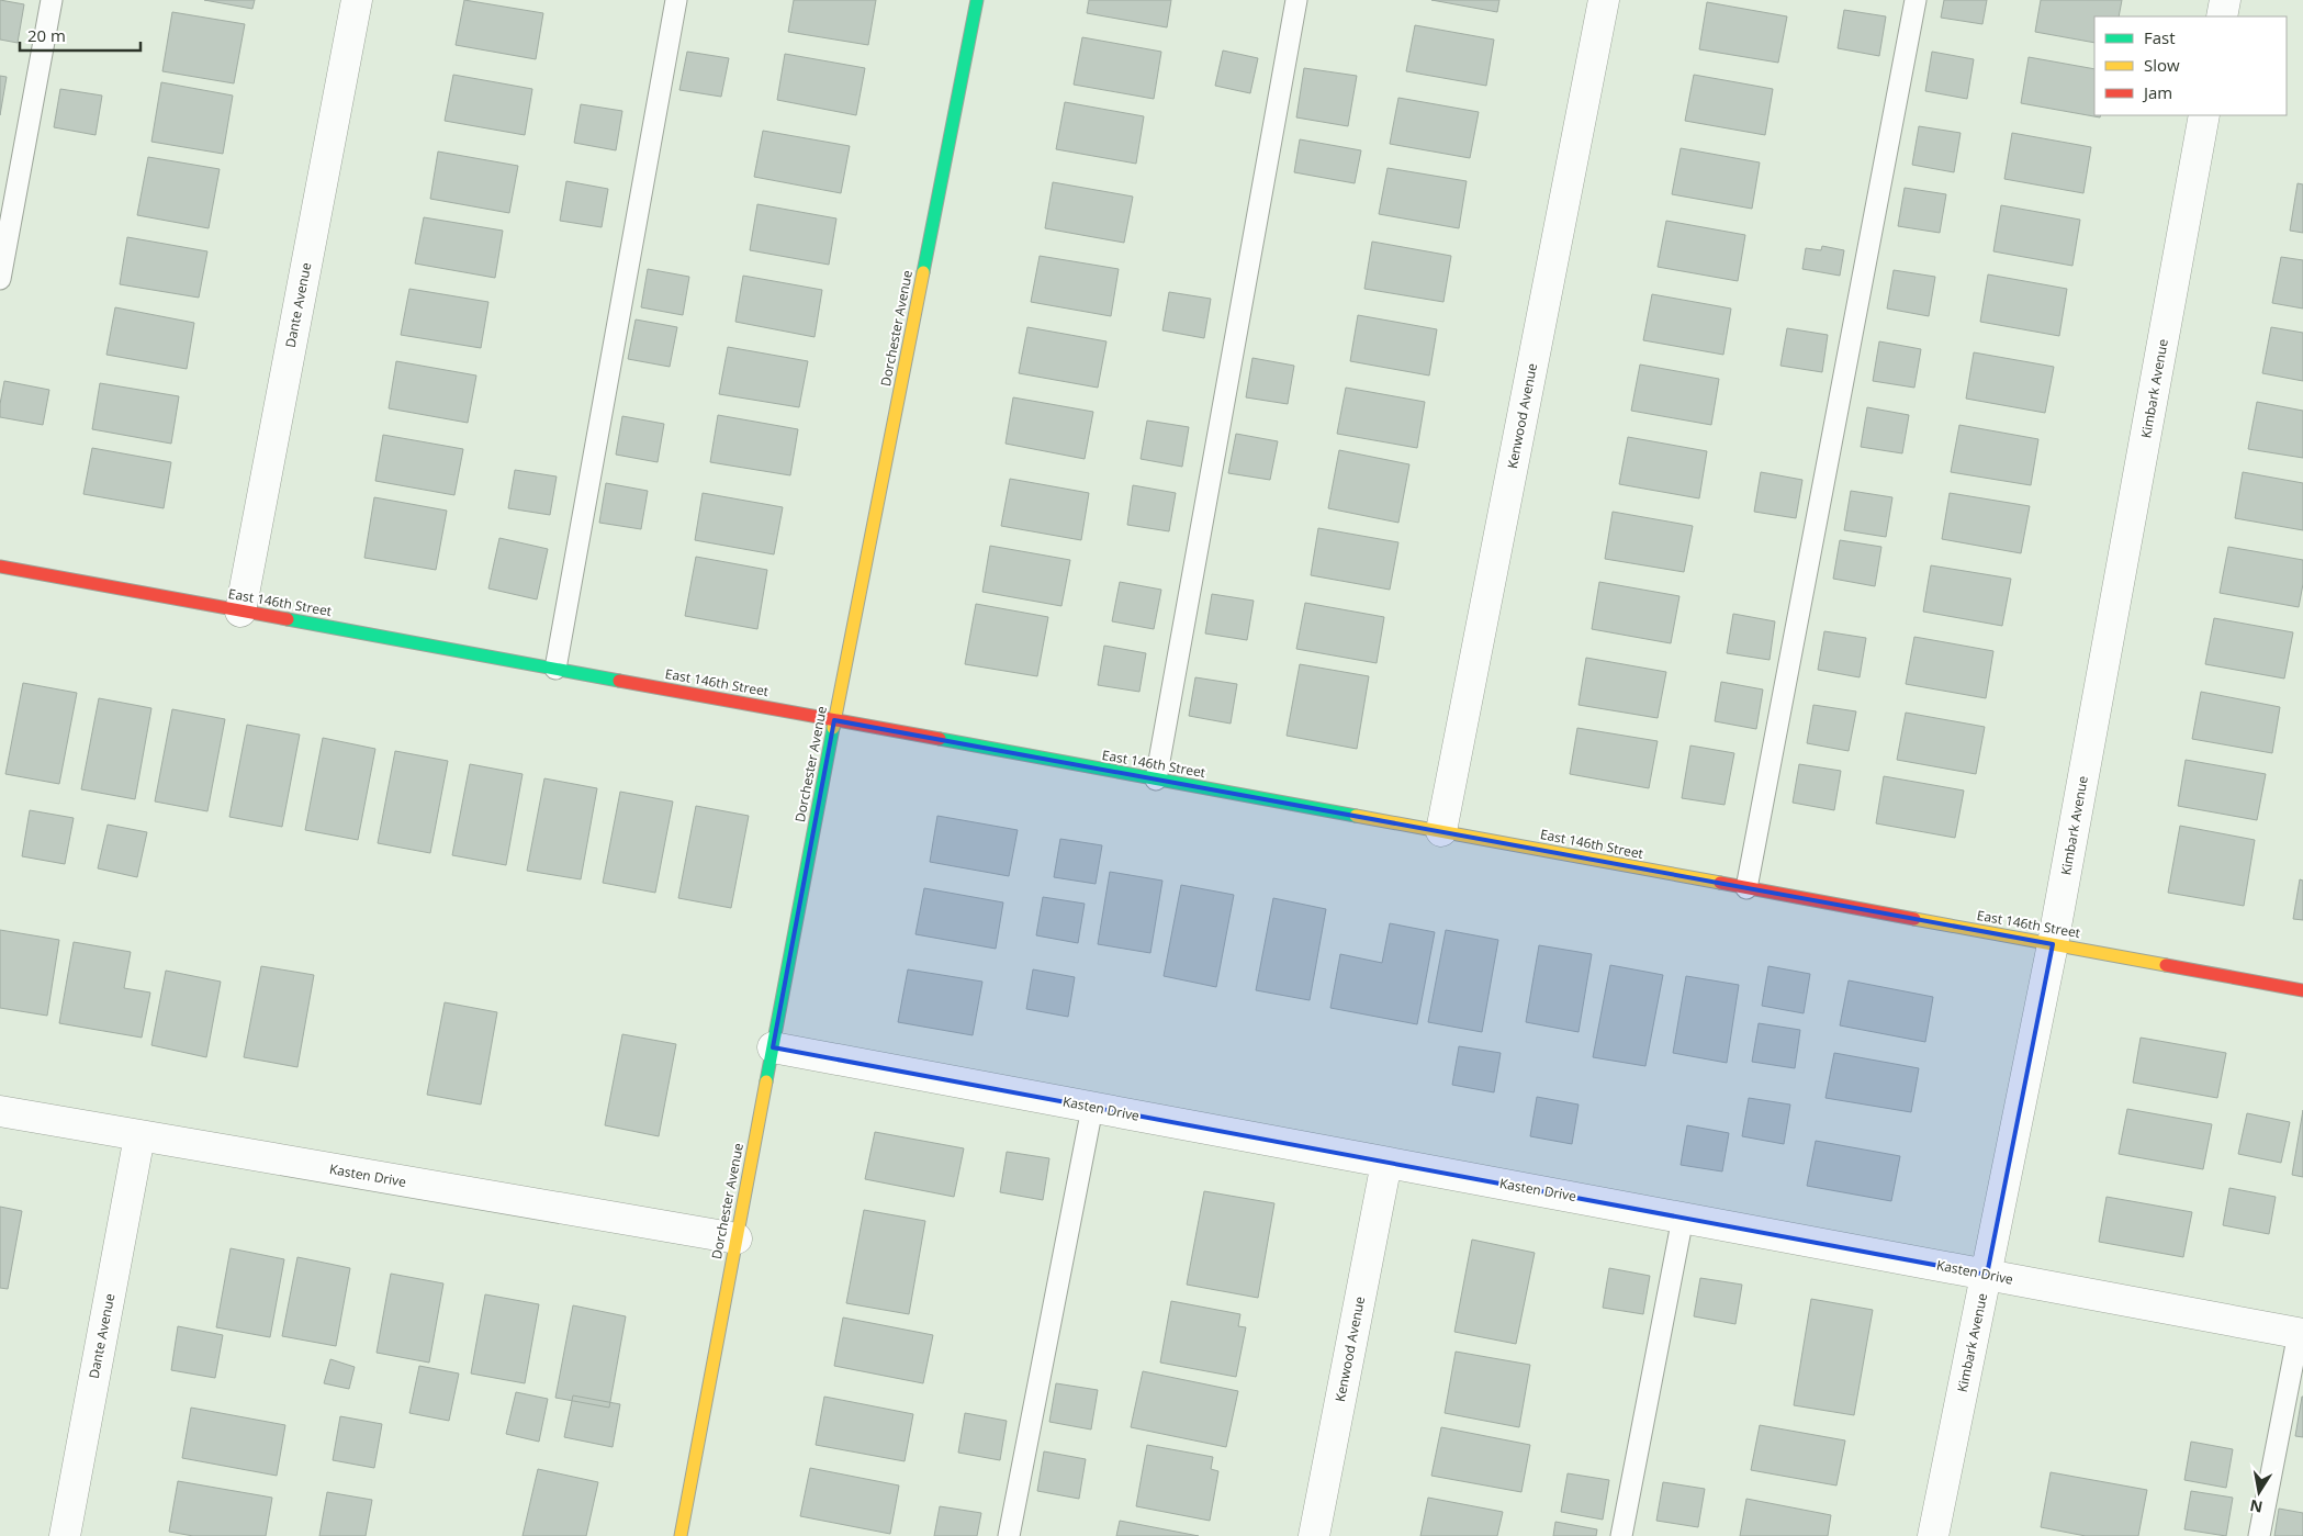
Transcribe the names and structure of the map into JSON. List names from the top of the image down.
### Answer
{
  "streets": {
    "street": [
      "Dante Avenue",
      "Dorchester Avenue",
      "Kimbark Avenue",
      "Kenwood Avenue",
      "East 146th Street",
      "Kasten Drive"
    ]
  },
  "crossings": [
    ["Dante Avenue", "East 146th Street"],
    ["Dante Avenue", "Kasten Drive"],
    ["Dorchester Avenue", "East 146th Street"],
    ["Dorchester Avenue", "Kasten Drive"],
    ["Kimbark Avenue", "East 146th Street"],
    ["Kimbark Avenue", "Kasten Drive"],
    ["Kenwood Avenue", "East 146th Street"],
    ["Kenwood Avenue", "Kasten Drive"]
  ],
  "legend": ["Fast", "Slow", "Jam"],
  "scale_bar": "20 m",
  "north": "bottom"
}
